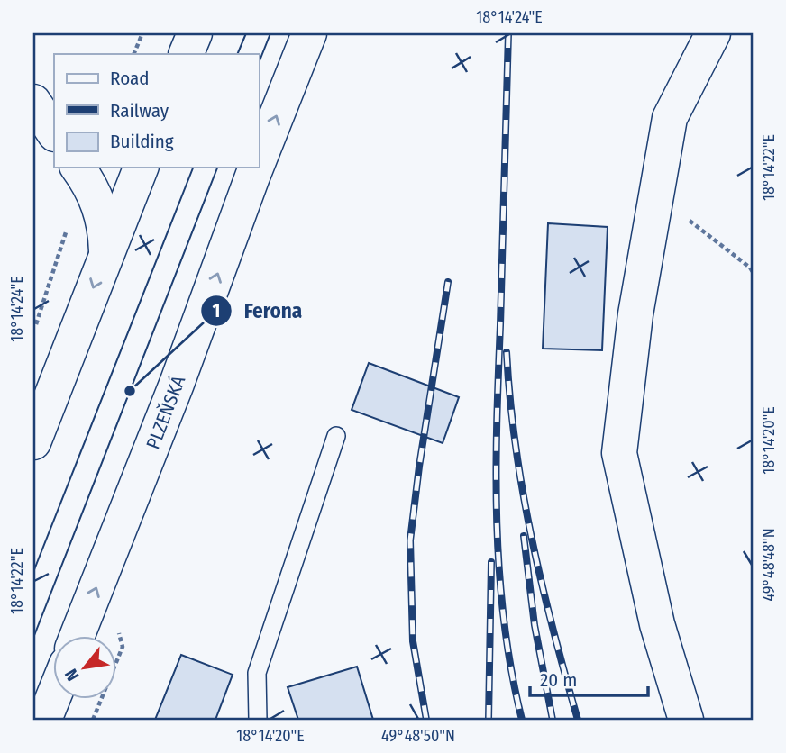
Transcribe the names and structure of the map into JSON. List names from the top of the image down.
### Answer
{
  "streets": {
    "main road": ["PLZEŇSKÁ"]
  },
  "places": ["Ferona"],
  "legend": ["Road", "Railway", "Building"],
  "scale_bar": "20 m",
  "north": "bottom left",
  "coordinates": [
    "18°14'24\"E",
    "18°14'22\"E",
    "18°14'20\"E",
    "49°48'48\"N",
    "49°48'50\"N"
  ]
}
